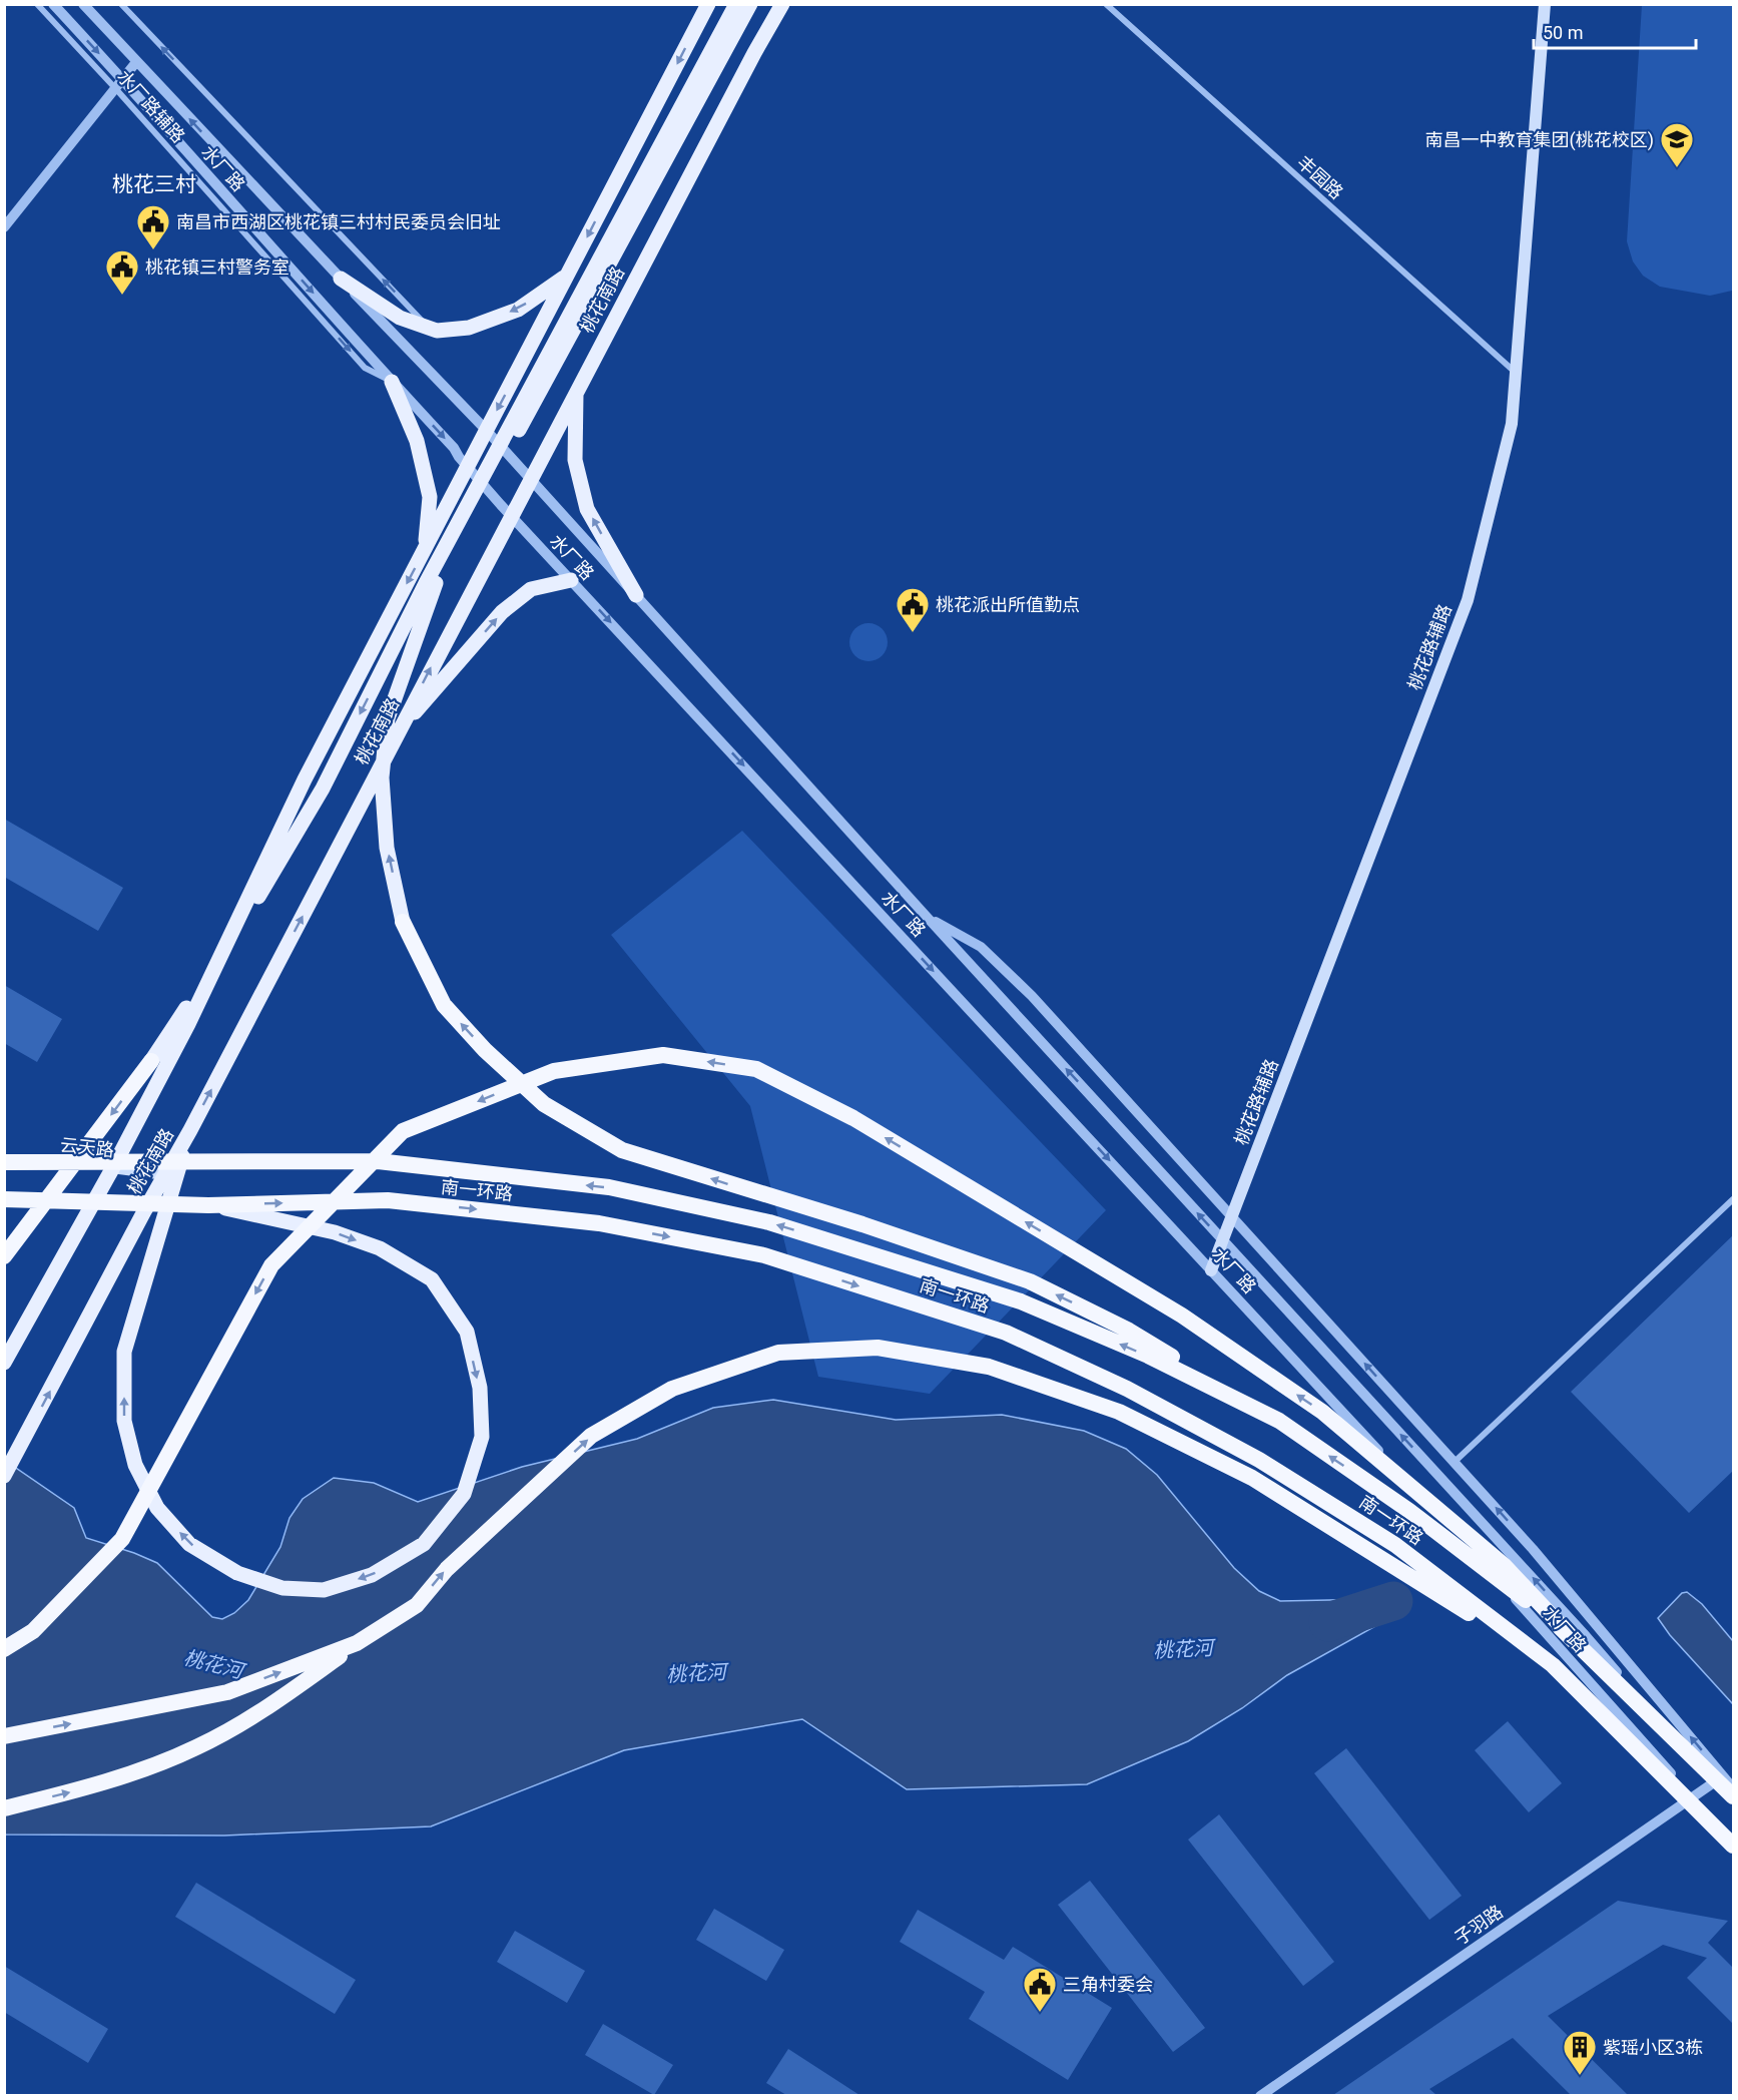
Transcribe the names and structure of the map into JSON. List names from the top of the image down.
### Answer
{
  "streets": {
    "highway": ["南一环路"],
    "main road": ["桃花南路", "桃花路辅路", "云天路"],
    "street": [
      "水厂路辅路",
      "水厂路",
      "丰园路",
      "子羽路"
    ]
  },
  "crossings": [
    ["水厂路辅路", "水厂路"],
    ["水厂路", "桃花南路"],
    ["水厂路", "桃花路辅路"],
    ["水厂路", "南一环路"],
    ["水厂路", "子羽路"],
    ["丰园路", "桃花路辅路"],
    ["桃花南路", "云天路"]
  ],
  "districts": ["桃花三村"],
  "water": ["桃花河"],
  "places": {
    "school or university": ["南昌一中教育集团(桃花校区)"],
    "public building": [
      "南昌市西湖区桃花镇三村村民委员会旧址",
      "桃花镇三村警务室",
      "桃花派出所值勤点",
      "三角村委会"
    ],
    "building": ["紫瑶小区3栋"]
  },
  "scale_bar": "50 m"
}
